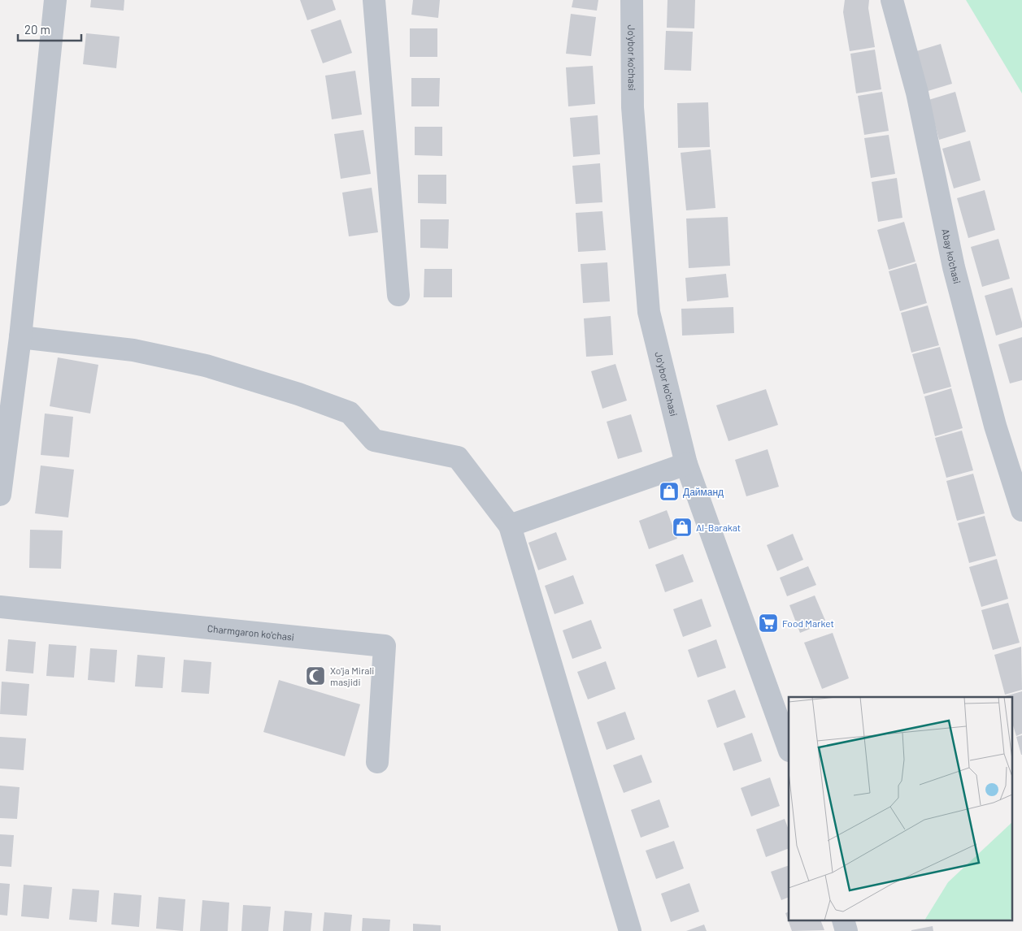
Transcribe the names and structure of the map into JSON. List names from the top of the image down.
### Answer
{
  "streets": {
    "street": ["Jo'ybor ko'chasi", "Abay ko'chasi", "Charmgaron ko'chasi"]
  },
  "places": {
    "shop": ["Дайманд", "Al-Barakat"],
    "supermarket": ["Food Market"],
    "mosque": ["Xo'ja Mirali masjidi"]
  },
  "scale_bar": "20 m"
}
